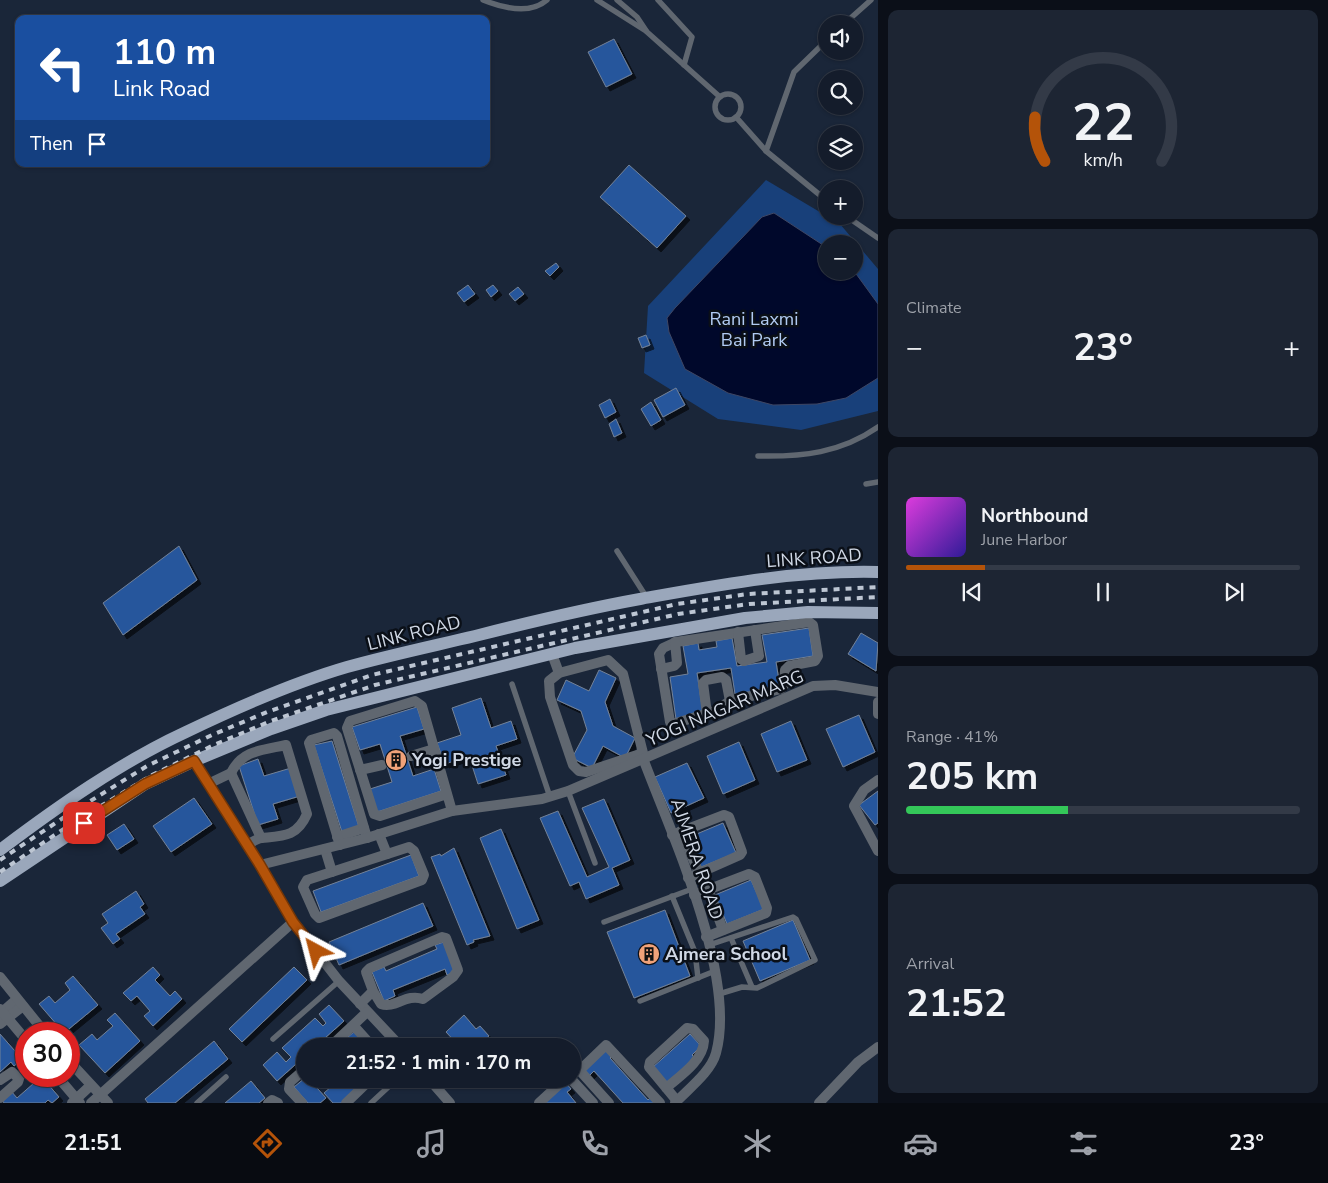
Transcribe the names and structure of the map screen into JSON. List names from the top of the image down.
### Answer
{
  "streets": {
    "main road": ["LINK ROAD"],
    "street": ["YOGI NAGAR MARG", "AJMERA ROAD"]
  },
  "crossings": [
    ["YOGI NAGAR MARG", "AJMERA ROAD"]
  ],
  "parks": ["Rani Laxmi Bai Park"],
  "places": {
    "building": ["Yogi Prestige", "Ajmera School"]
  },
  "page": {
    "map_buttons": ["+", "−"],
    "turn": ["110 m", "Link Road"],
    "then": "Then",
    "tile": [
      "Climate",
      ["Range · 41%", "205 km"],
      ["Arrival", "21:52"]
    ],
    "heat": ["−", "23°", "+"],
    "song": ["Northbound", "June Harbor"],
    "limit": "30",
    "trip": "21:52 · 1 min · 170 m",
    "tabs": ["21:51", "23°"],
    "gauge": ["22", "km/h"]
  }
}
